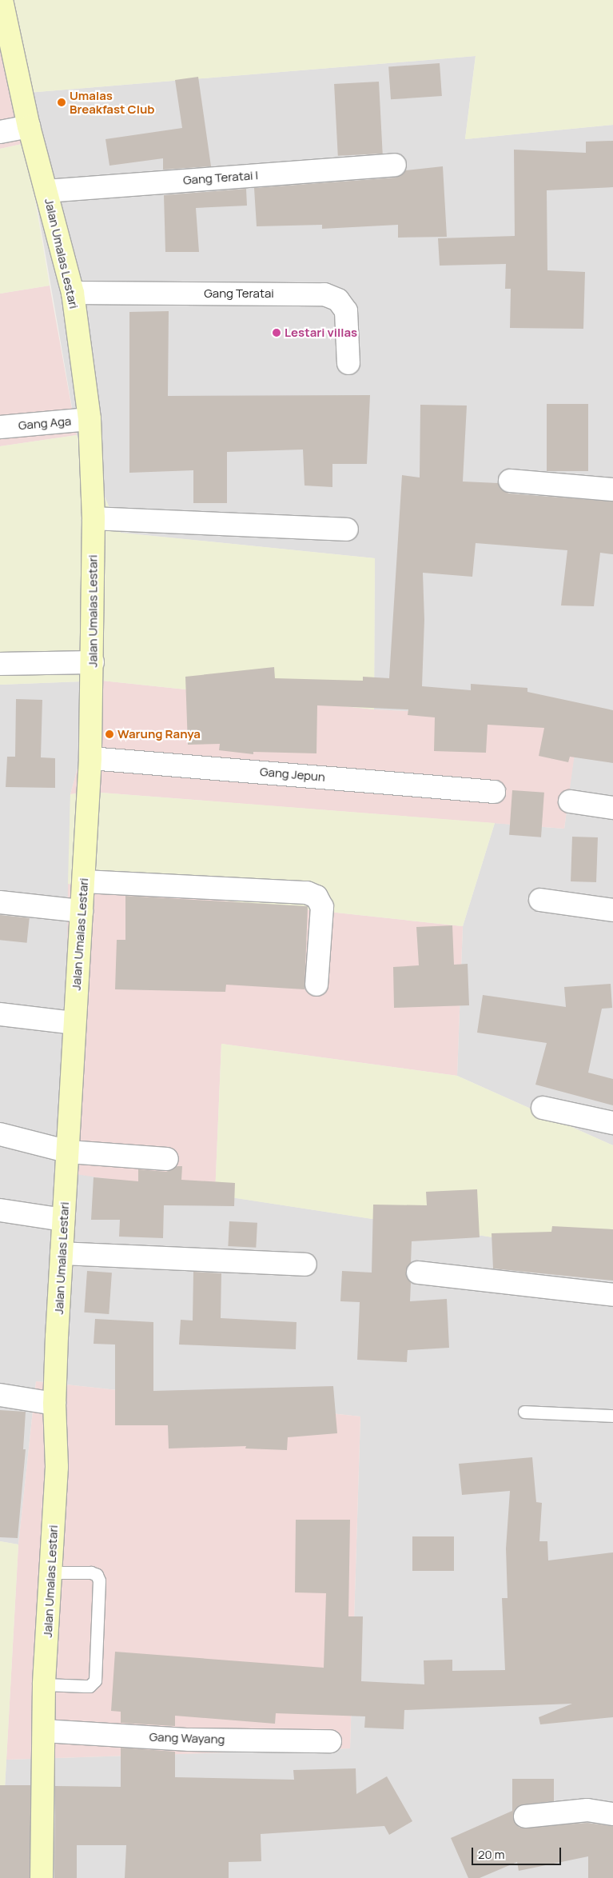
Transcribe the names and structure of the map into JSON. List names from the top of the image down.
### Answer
{
  "streets": {
    "street": [
      "Gang Teratai I",
      "Jalan Umalas Lestari",
      "Gang Teratai",
      "Gang Aga",
      "Gang Jepun",
      "Gang Wayang"
    ]
  },
  "crossings": [
    ["Gang Teratai I", "Jalan Umalas Lestari"],
    ["Jalan Umalas Lestari", "Gang Teratai"],
    ["Jalan Umalas Lestari", "Gang Aga"],
    ["Jalan Umalas Lestari", "Gang Jepun"],
    ["Jalan Umalas Lestari", "Gang Wayang"]
  ],
  "places": ["Umalas Breakfast Club", "Lestari villas", "Warung Ranya"],
  "scale_bar": "20 m"
}
